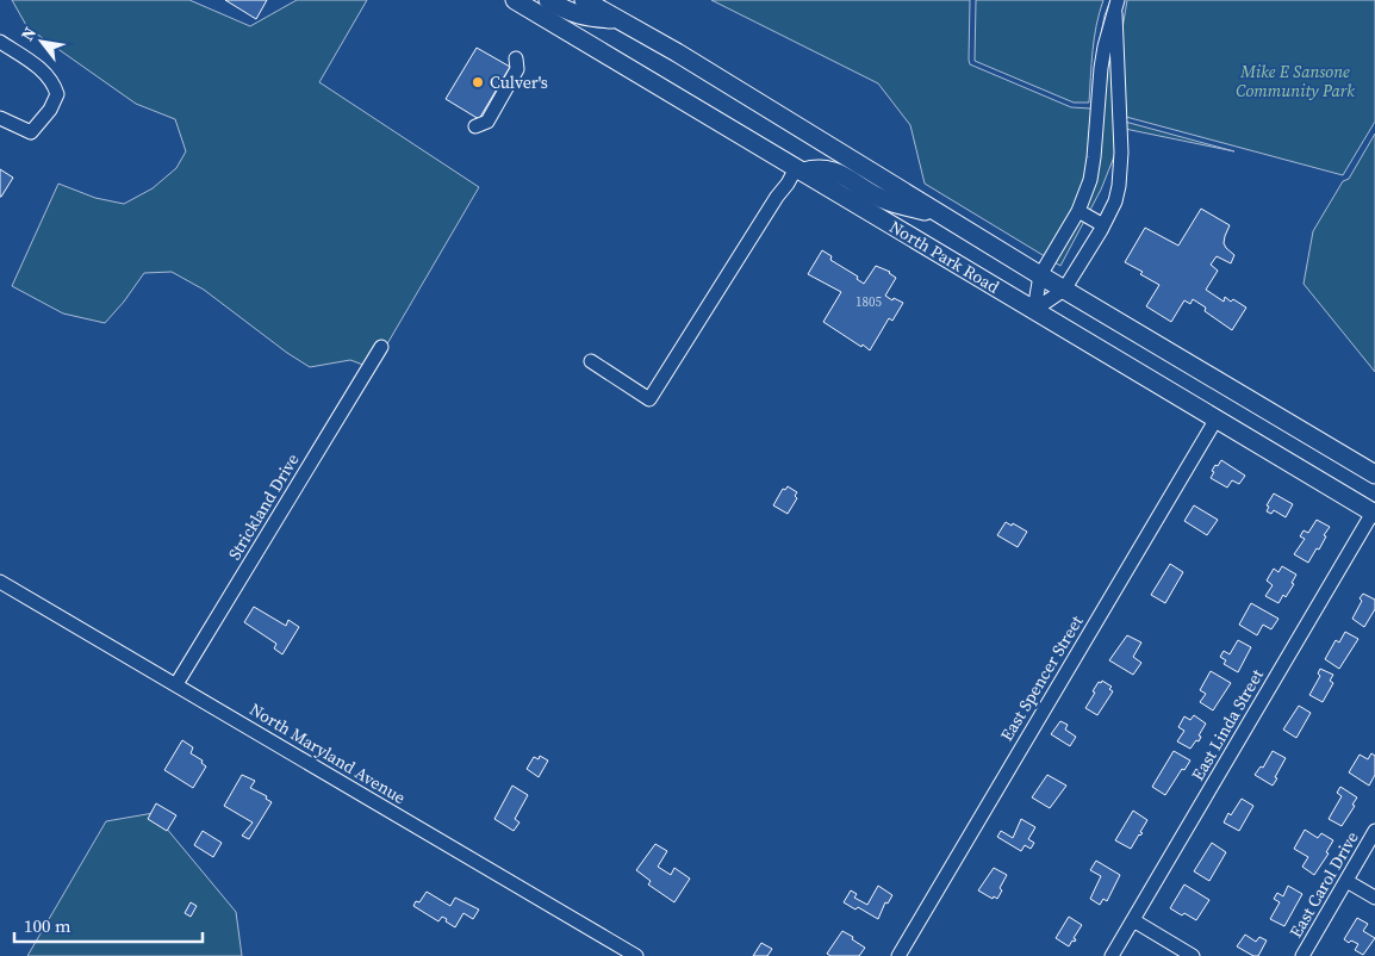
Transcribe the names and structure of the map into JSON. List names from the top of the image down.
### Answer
{
  "streets": {
    "main road": ["North Park Road"],
    "street": [
      "Strickland Drive",
      "East Spencer Street",
      "East Linda Street",
      "North Maryland Avenue",
      "East Carol Drive"
    ]
  },
  "crossings": [
    ["North Park Road", "East Spencer Street"],
    ["North Park Road", "East Linda Street"],
    ["Strickland Drive", "North Maryland Avenue"]
  ],
  "parks": ["Mike E Sansone Community Park"],
  "places": ["Culver's"],
  "house_numbers": ["1805"],
  "scale_bar": "100 m",
  "north": "top left"
}
